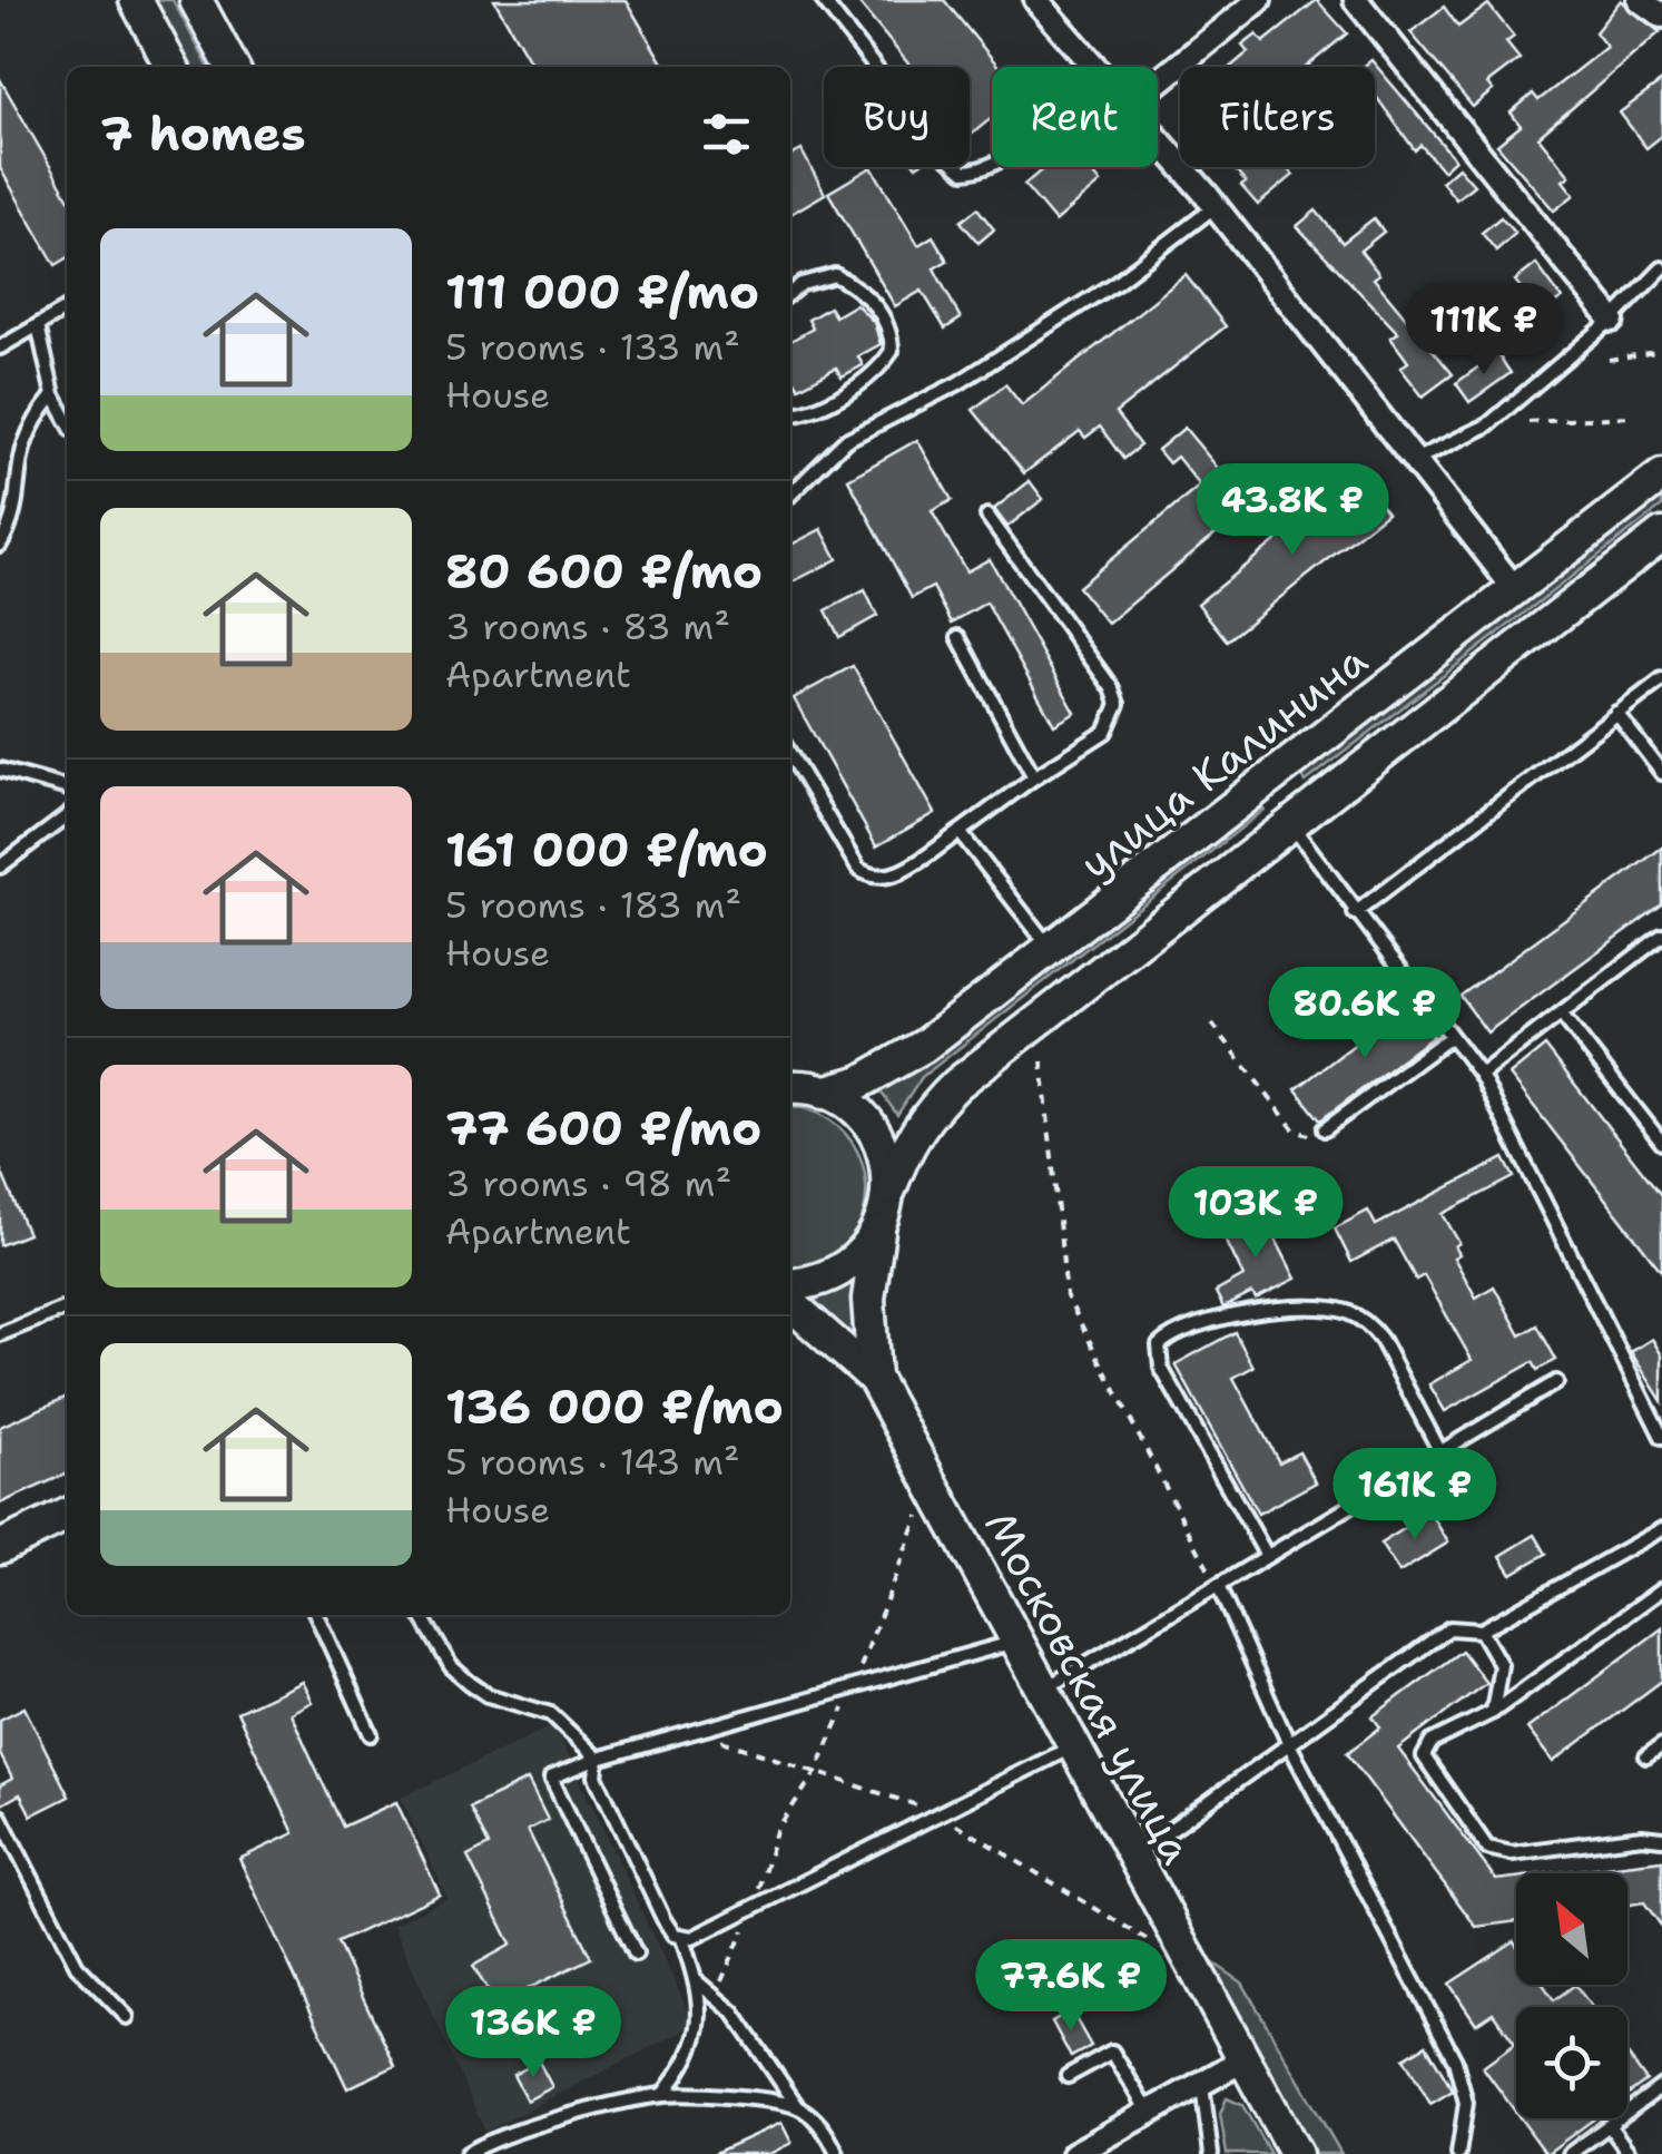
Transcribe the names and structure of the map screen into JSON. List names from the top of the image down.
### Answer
{
  "streets": {
    "main road": ["улица Калинина", "Московская улица"]
  },
  "north": "top left",
  "page": {
    "chip": ["Buy", "Rent", "Filters"],
    "heading": "7 homes",
    "list": [
      {
        "name": "111 000 ₽/mo",
        "note": "5 rooms · 133 m² · House"
      },
      {
        "name": "80 600 ₽/mo",
        "note": "3 rooms · 83 m² · Apartment"
      },
      {
        "name": "161 000 ₽/mo",
        "note": "5 rooms · 183 m² · House"
      },
      {
        "name": "77 600 ₽/mo",
        "note": "3 rooms · 98 m² · Apartment"
      },
      {
        "name": "136 000 ₽/mo",
        "note": "5 rooms · 143 m² · House"
      }
    ],
    "price": [
      "111K ₽",
      "43.8K ₽",
      "80.6K ₽",
      "103K ₽",
      "161K ₽",
      "77.6K ₽",
      "136K ₽"
    ]
  }
}
